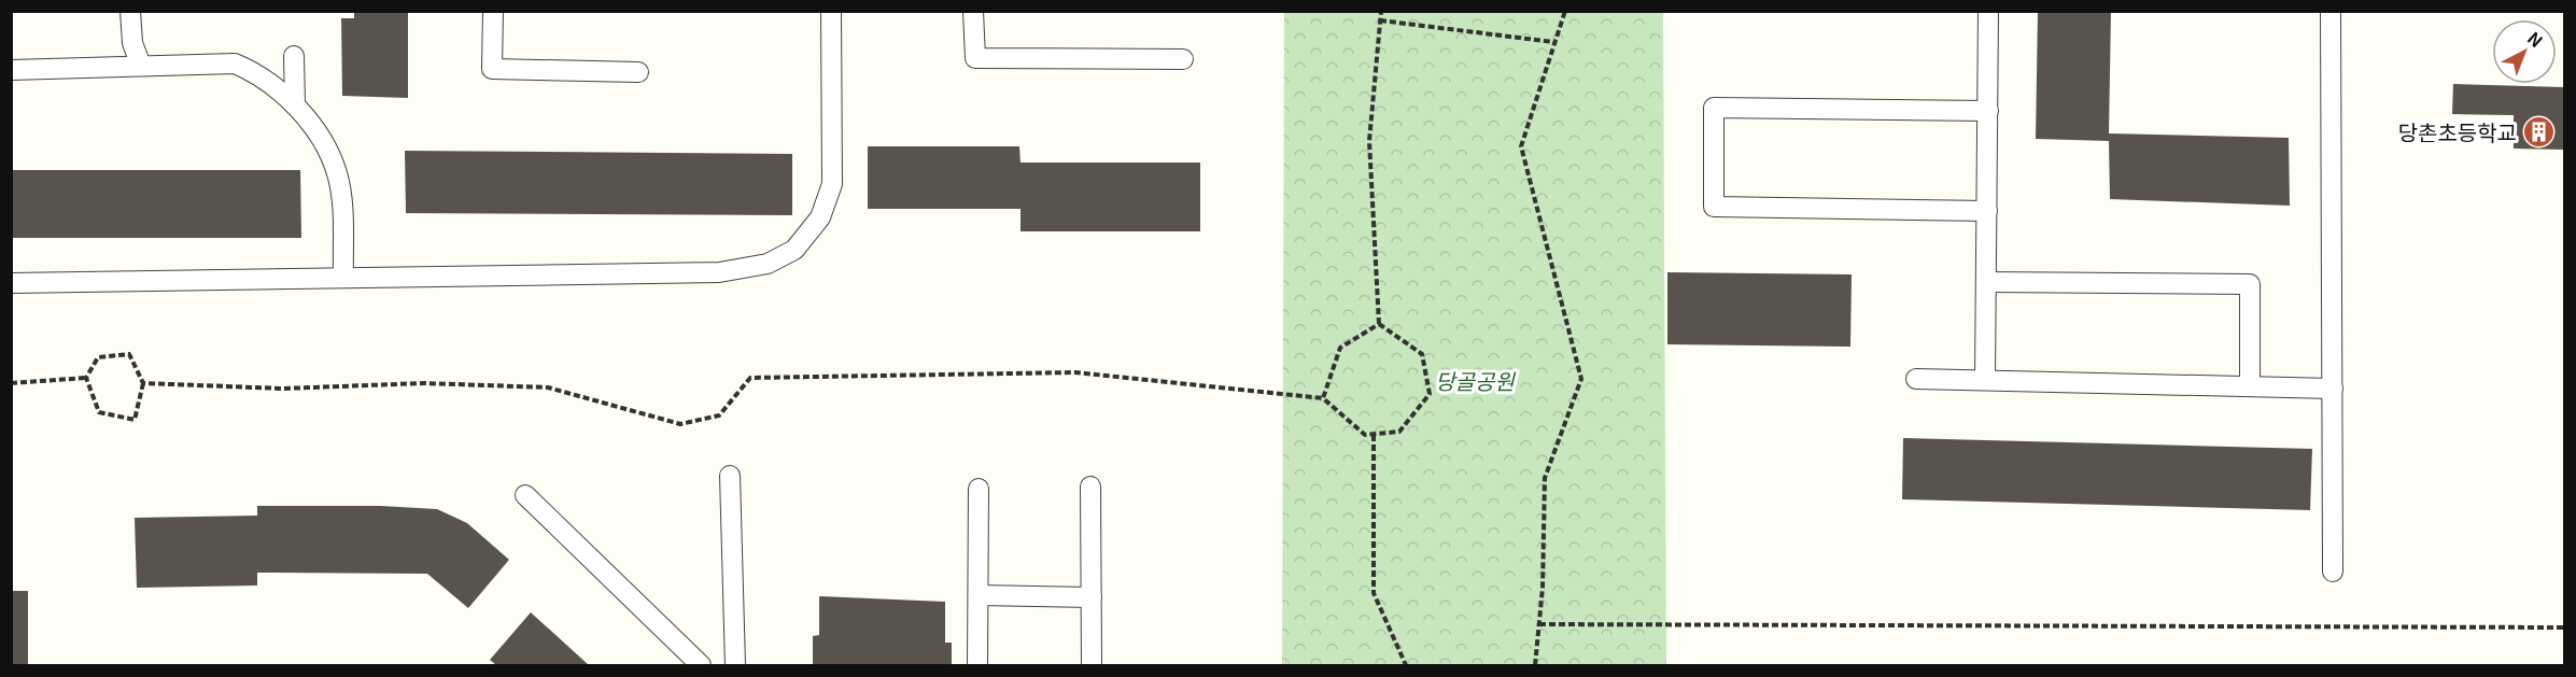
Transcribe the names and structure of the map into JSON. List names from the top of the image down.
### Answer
{
  "parks": ["당골공원"],
  "places": {
    "building": ["당촌초등학교"]
  },
  "north": "top right"
}
